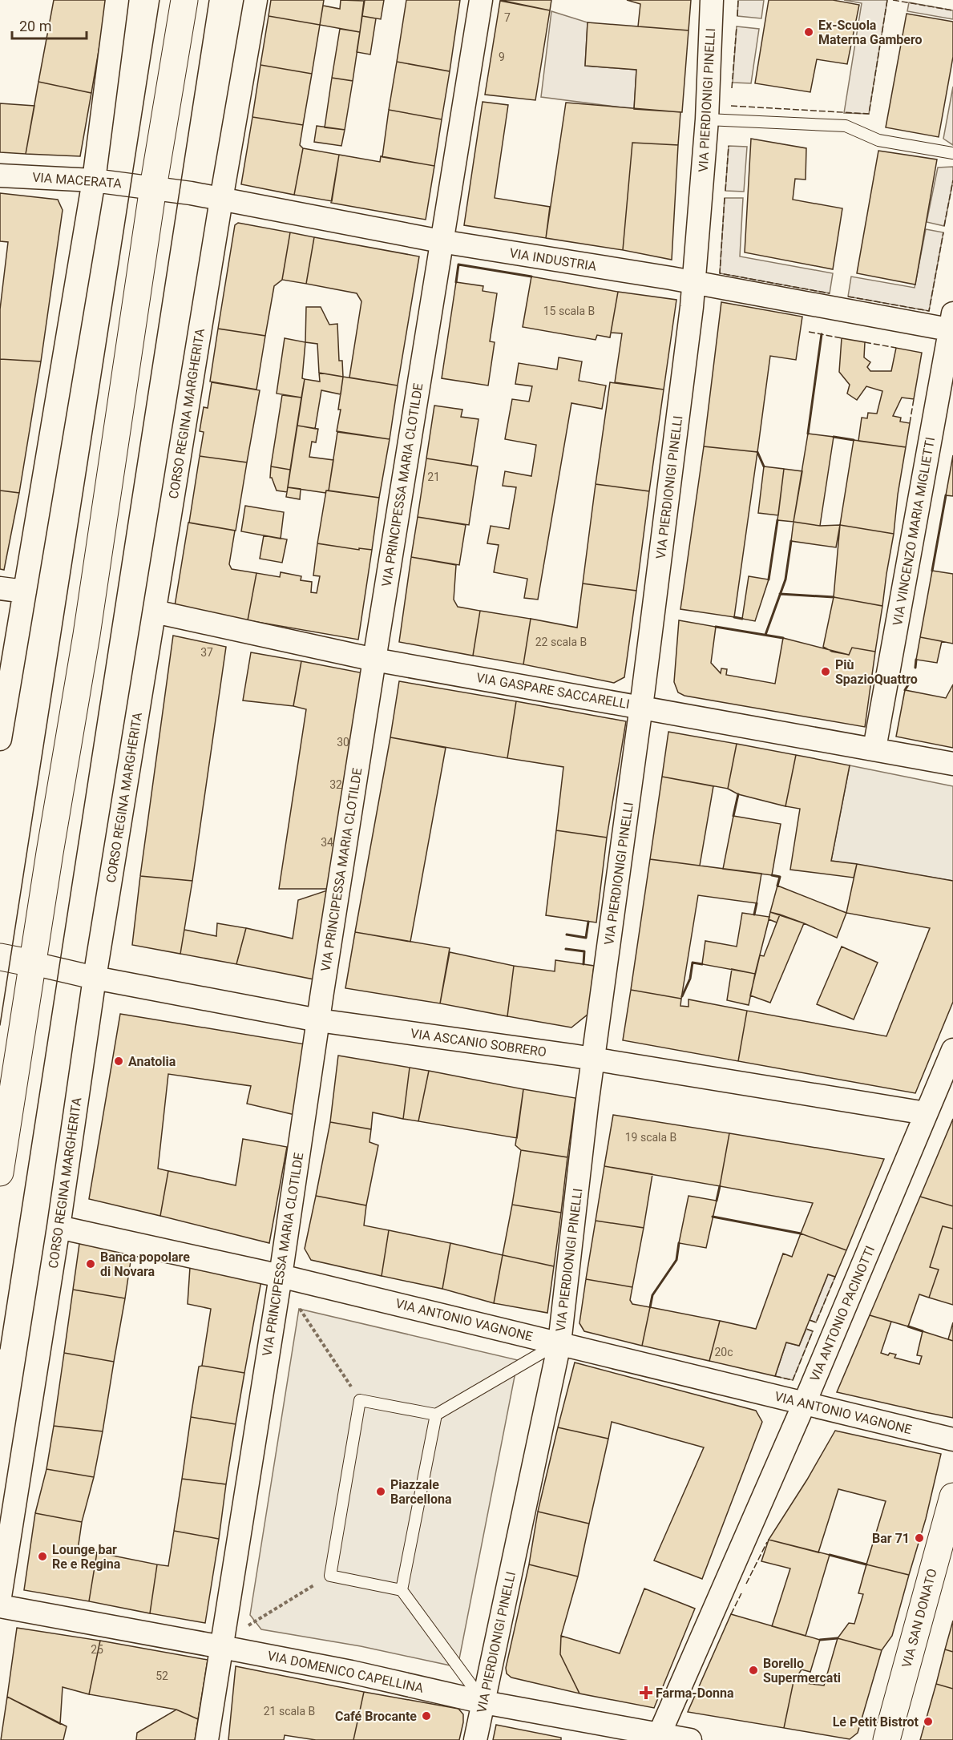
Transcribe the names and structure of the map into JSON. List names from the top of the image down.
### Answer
{
  "streets": {
    "main road": ["VIA SAN DONATO"],
    "street": [
      "VIA PIERDIONIGI PINELLI",
      "VIA MACERATA",
      "VIA INDUSTRIA",
      "CORSO REGINA MARGHERITA",
      "VIA PRINCIPESSA MARIA CLOTILDE",
      "VIA VINCENZO MARIA MIGLIETTI",
      "VIA GASPARE SACCARELLI",
      "VIA ASCANIO SOBRERO",
      "VIA ANTONIO PACINOTTI",
      "VIA ANTONIO VAGNONE",
      "VIA DOMENICO CAPELLINA"
    ]
  },
  "crossings": [
    ["VIA PIERDIONIGI PINELLI", "VIA INDUSTRIA"],
    ["VIA PIERDIONIGI PINELLI", "VIA GASPARE SACCARELLI"],
    ["VIA PIERDIONIGI PINELLI", "VIA ASCANIO SOBRERO"],
    ["VIA PIERDIONIGI PINELLI", "VIA ANTONIO VAGNONE"],
    ["VIA PIERDIONIGI PINELLI", "VIA DOMENICO CAPELLINA"],
    ["VIA MACERATA", "VIA INDUSTRIA"],
    ["VIA INDUSTRIA", "CORSO REGINA MARGHERITA"],
    ["VIA INDUSTRIA", "VIA PRINCIPESSA MARIA CLOTILDE"],
    ["VIA INDUSTRIA", "VIA VINCENZO MARIA MIGLIETTI"],
    ["CORSO REGINA MARGHERITA", "VIA GASPARE SACCARELLI"],
    ["CORSO REGINA MARGHERITA", "VIA ASCANIO SOBRERO"],
    ["CORSO REGINA MARGHERITA", "VIA ANTONIO VAGNONE"],
    ["VIA PRINCIPESSA MARIA CLOTILDE", "VIA GASPARE SACCARELLI"],
    ["VIA PRINCIPESSA MARIA CLOTILDE", "VIA ASCANIO SOBRERO"],
    ["VIA PRINCIPESSA MARIA CLOTILDE", "VIA ANTONIO VAGNONE"],
    ["VIA PRINCIPESSA MARIA CLOTILDE", "VIA DOMENICO CAPELLINA"],
    ["VIA VINCENZO MARIA MIGLIETTI", "VIA GASPARE SACCARELLI"],
    ["VIA ASCANIO SOBRERO", "VIA ANTONIO PACINOTTI"],
    ["VIA ANTONIO PACINOTTI", "VIA ANTONIO VAGNONE"],
    ["VIA ANTONIO PACINOTTI", "VIA DOMENICO CAPELLINA"]
  ],
  "places": {
    "other": [
      "Ex-Scuola Materna Gambero",
      "Più SpazioQuattro",
      "Anatolia",
      "Banca popolare di Novara",
      "Piazzale Barcellona",
      "Bar 71",
      "Lounge bar Re e Regina",
      "Borello Supermercati",
      "Café Brocante",
      "Le Petit Bistrot"
    ],
    "health": ["Farma-Donna"]
  },
  "house_numbers": [
    "7",
    "9",
    "15 scala B",
    "21",
    "22 scala B",
    "37",
    "30",
    "32",
    "34",
    "19 scala B",
    "20c",
    "25",
    "52",
    "21 scala B"
  ],
  "scale_bar": "20 m"
}
